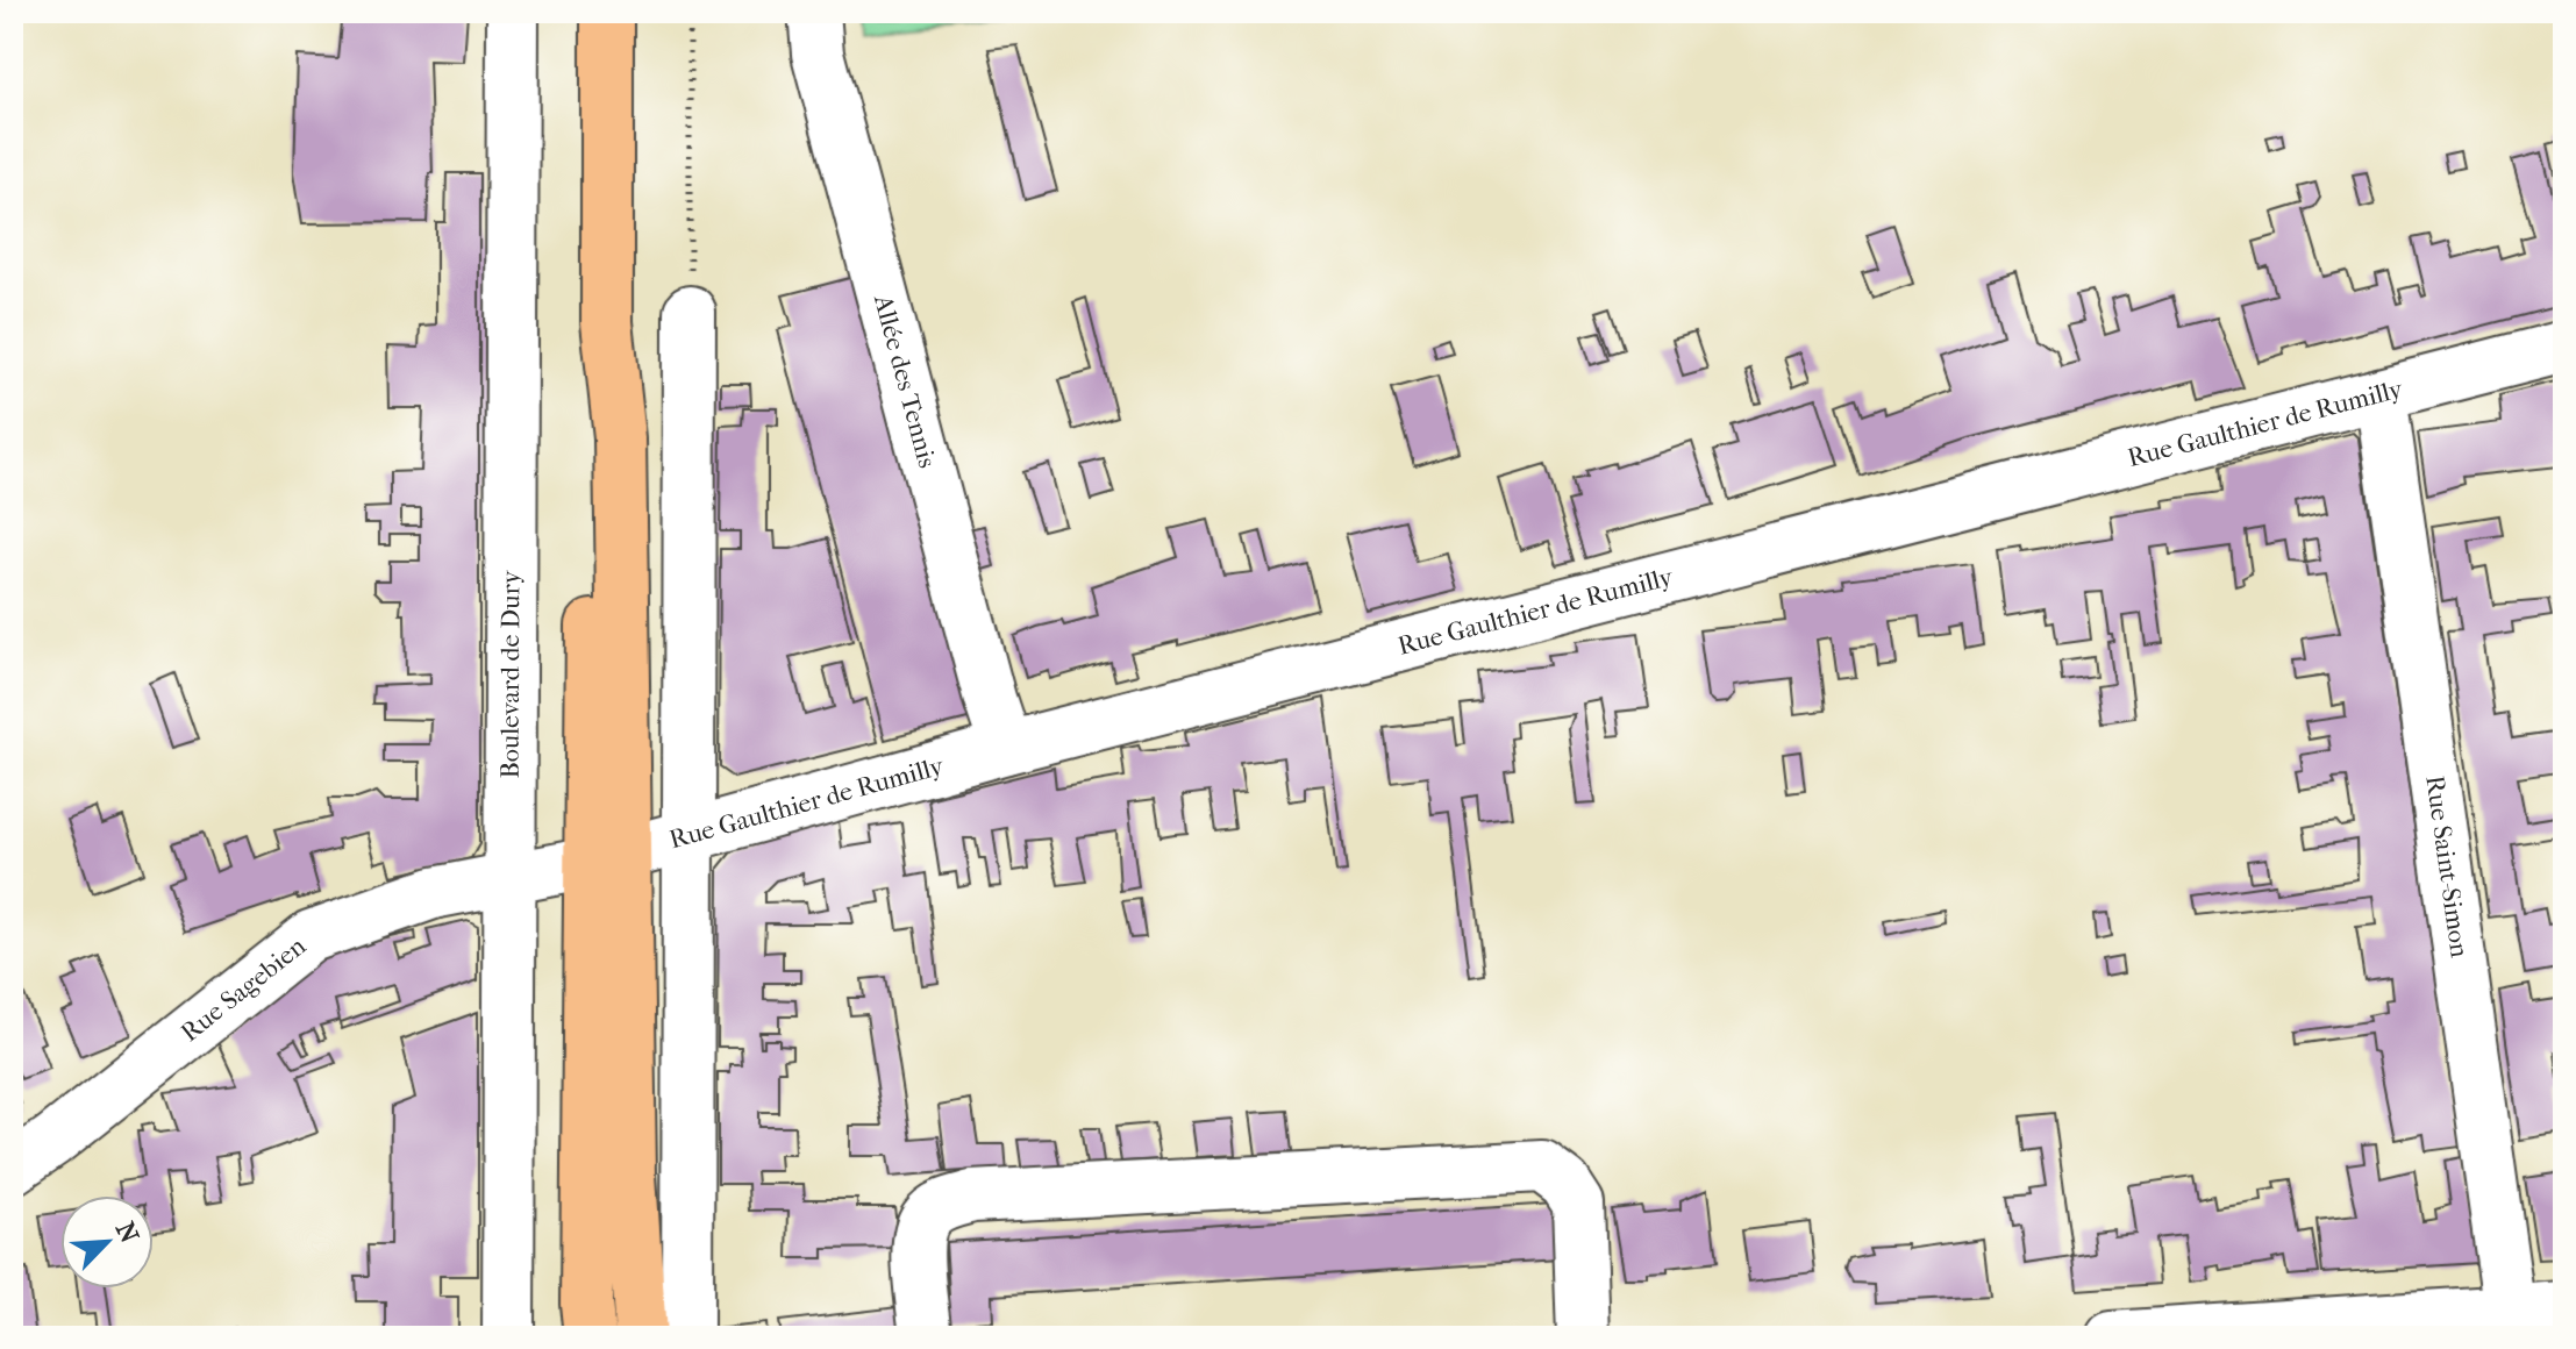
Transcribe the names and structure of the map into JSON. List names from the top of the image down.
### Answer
{
  "streets": {
    "street": [
      "Allée des Tennis",
      "Rue Gaulthier de Rumilly",
      "Boulevard de Dury",
      "Rue Saint-Simon",
      "Rue Sagebien"
    ]
  },
  "crossings": [
    ["Allée des Tennis", "Rue Gaulthier de Rumilly"],
    ["Rue Gaulthier de Rumilly", "Boulevard de Dury"],
    ["Rue Gaulthier de Rumilly", "Rue Saint-Simon"],
    ["Rue Gaulthier de Rumilly", "Rue Sagebien"],
    ["Boulevard de Dury", "Rue Sagebien"]
  ],
  "north": "top right"
}
